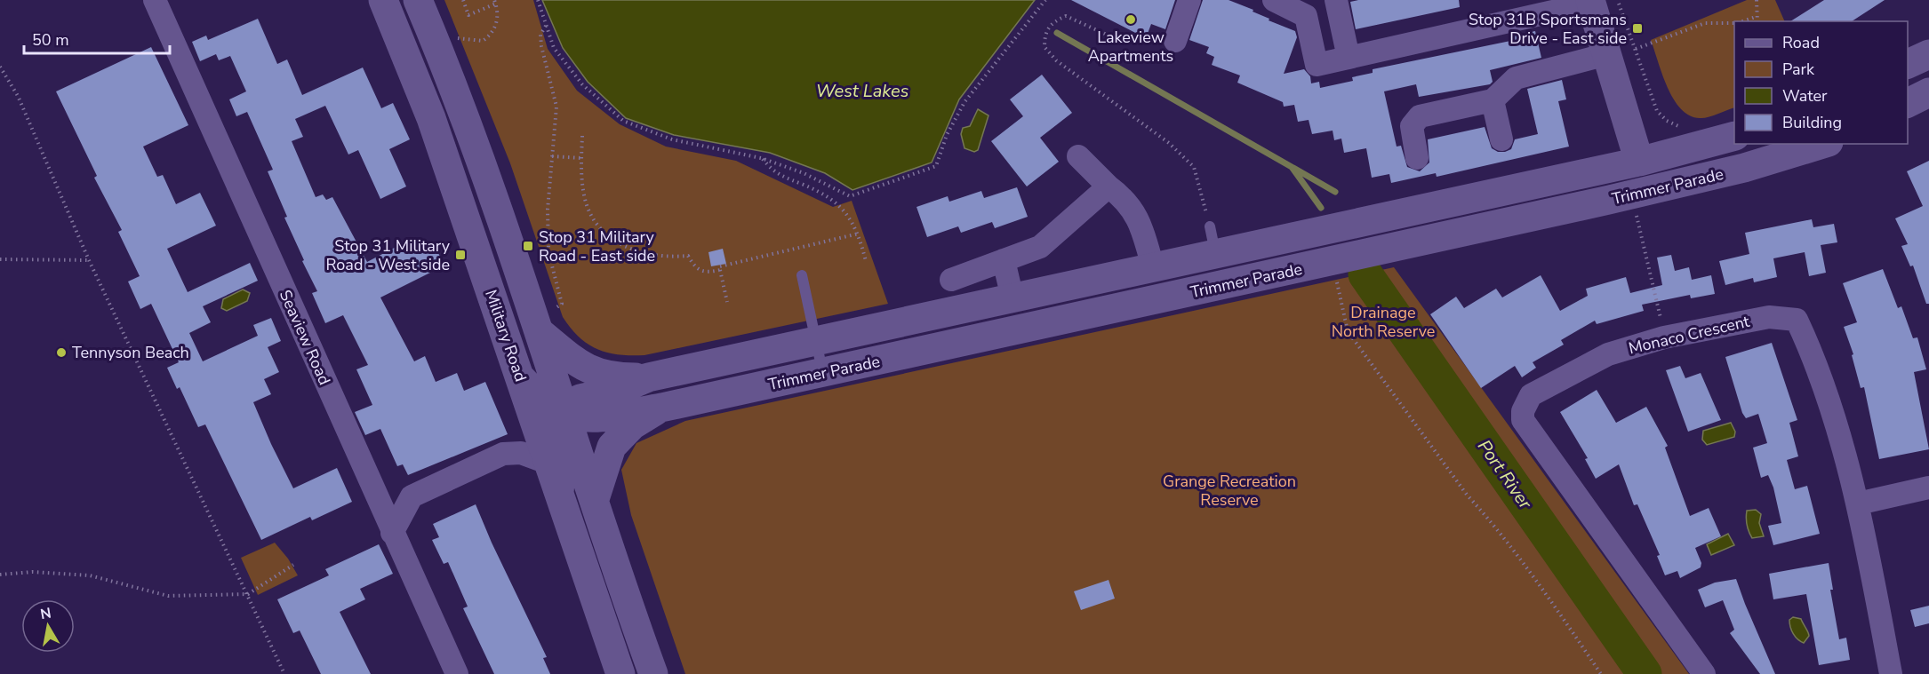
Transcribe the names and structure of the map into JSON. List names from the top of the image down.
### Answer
{
  "streets": {
    "main road": ["Trimmer Parade", "Military Road"],
    "street": ["Monaco Crescent", "Seaview Road"]
  },
  "crossings": [
    ["Trimmer Parade", "Military Road"]
  ],
  "water": ["West Lakes", "Port River"],
  "parks": ["Drainage North Reserve", "Grange Recreation Reserve"],
  "places": {
    "other": ["Lakeview Apartments", "Tennyson Beach"],
    "transit": ["Stop 31B Sportsmans Drive - East side", "Stop 31 Military Road - East side", "Stop 31 Military Road - West side"]
  },
  "legend": [
    "Road",
    "Park",
    "Water",
    "Building"
  ],
  "scale_bar": "50 m",
  "north": "top"
}
